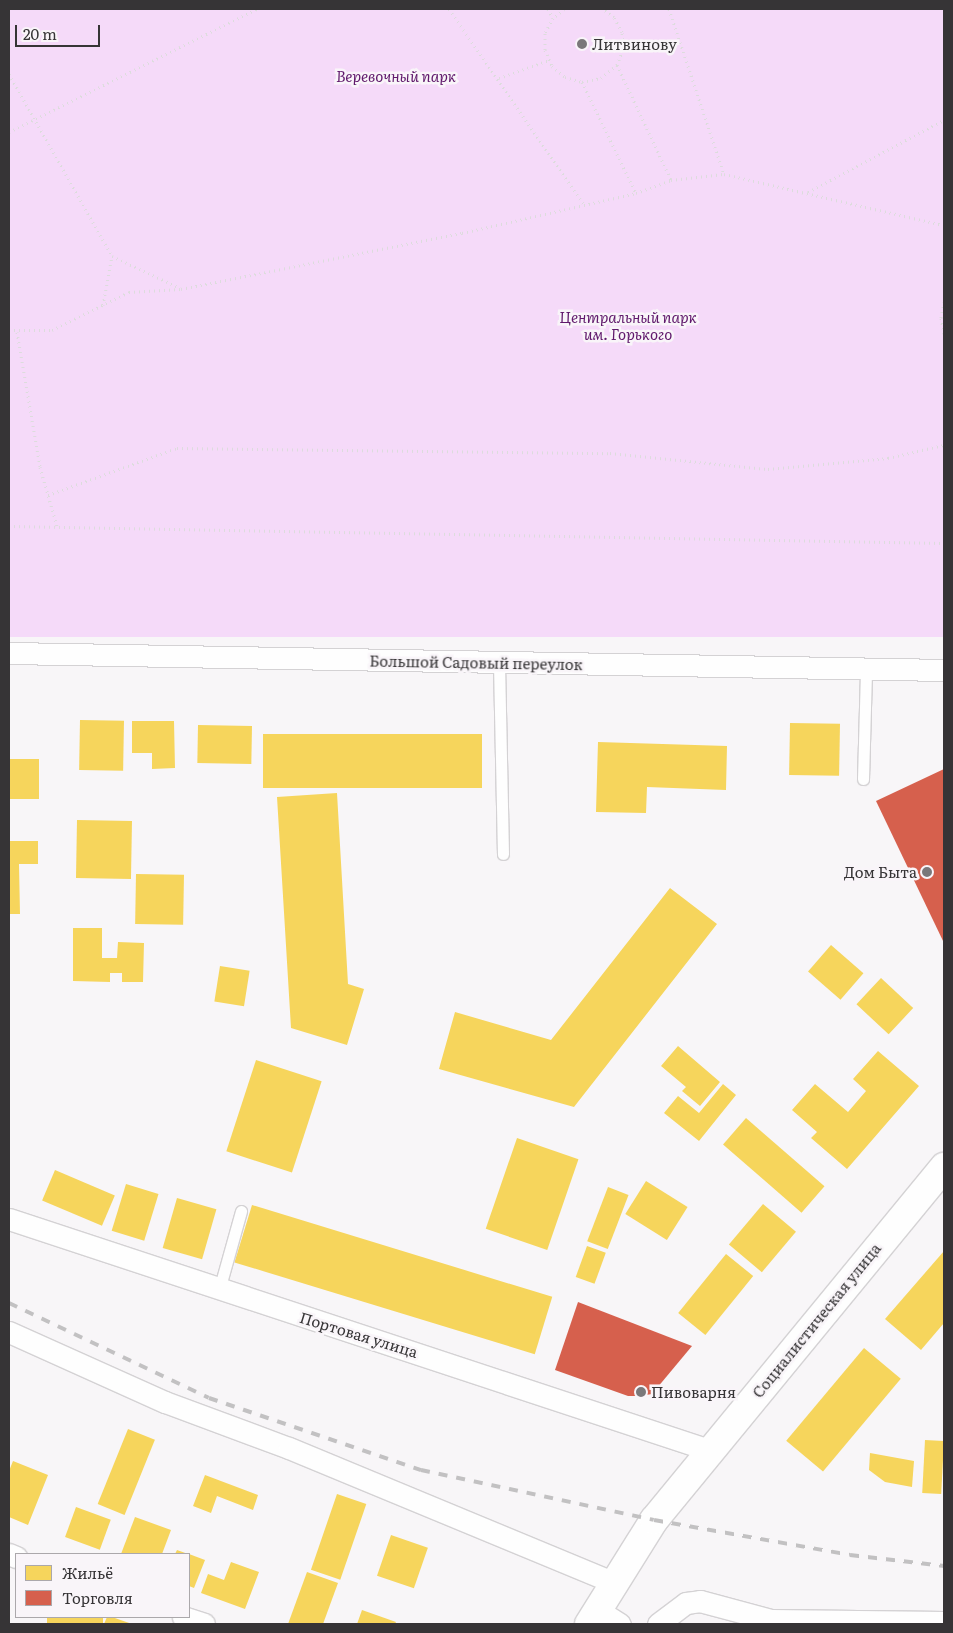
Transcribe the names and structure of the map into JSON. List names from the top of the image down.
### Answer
{
  "streets": {
    "street": ["Большой Садовый переулок", "Социалистическая улица", "Портовая улица"]
  },
  "crossings": [
    ["Социалистическая улица", "Портовая улица"]
  ],
  "parks": ["Веревочный парк", "Центральный парк им. Горького"],
  "places": ["Литвинову", "Дом Быта", "Пивоварня"],
  "legend": ["Жильё", "Торговля"],
  "scale_bar": "20 m"
}
